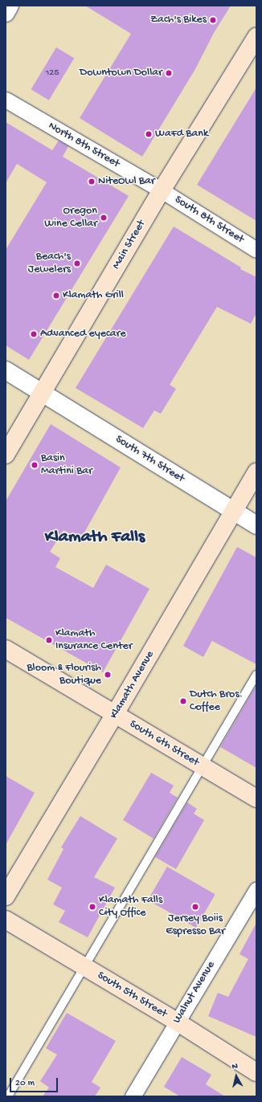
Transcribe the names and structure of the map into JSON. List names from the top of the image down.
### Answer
{
  "streets": {
    "main road": [
      "Main Street",
      "Klamath Avenue",
      "South 6th Street",
      "South 5th Street"
    ],
    "street": [
      "North 8th Street",
      "South 8th Street",
      "South 7th Street",
      "Walnut Avenue"
    ]
  },
  "crossings": [
    ["North 8th Street", "South 8th Street"],
    ["North 8th Street", "Main Street"],
    ["South 8th Street", "Main Street"],
    ["Main Street", "South 7th Street"],
    ["South 7th Street", "Klamath Avenue"],
    ["Klamath Avenue", "South 6th Street"],
    ["Walnut Avenue", "South 5th Street"]
  ],
  "districts": ["Klamath Falls"],
  "places": [
    "Zach's Bikes",
    "Downtown Dollar",
    "WaFd Bank",
    "NiteOwl Bar",
    "Oregon Wine Cellar",
    "Beach's Jewelers",
    "Klamath Grill",
    "Advanced eyecare",
    "Basin Martini Bar",
    "Klamath Insurance Center",
    "Bloom & Flourish Boutique",
    "Dutch Bros. Coffee",
    "Klamath Falls City Office",
    "Jersey Boiis Espresso Bar"
  ],
  "house_numbers": ["125"],
  "scale_bar": "20 m",
  "north": "top"
}
